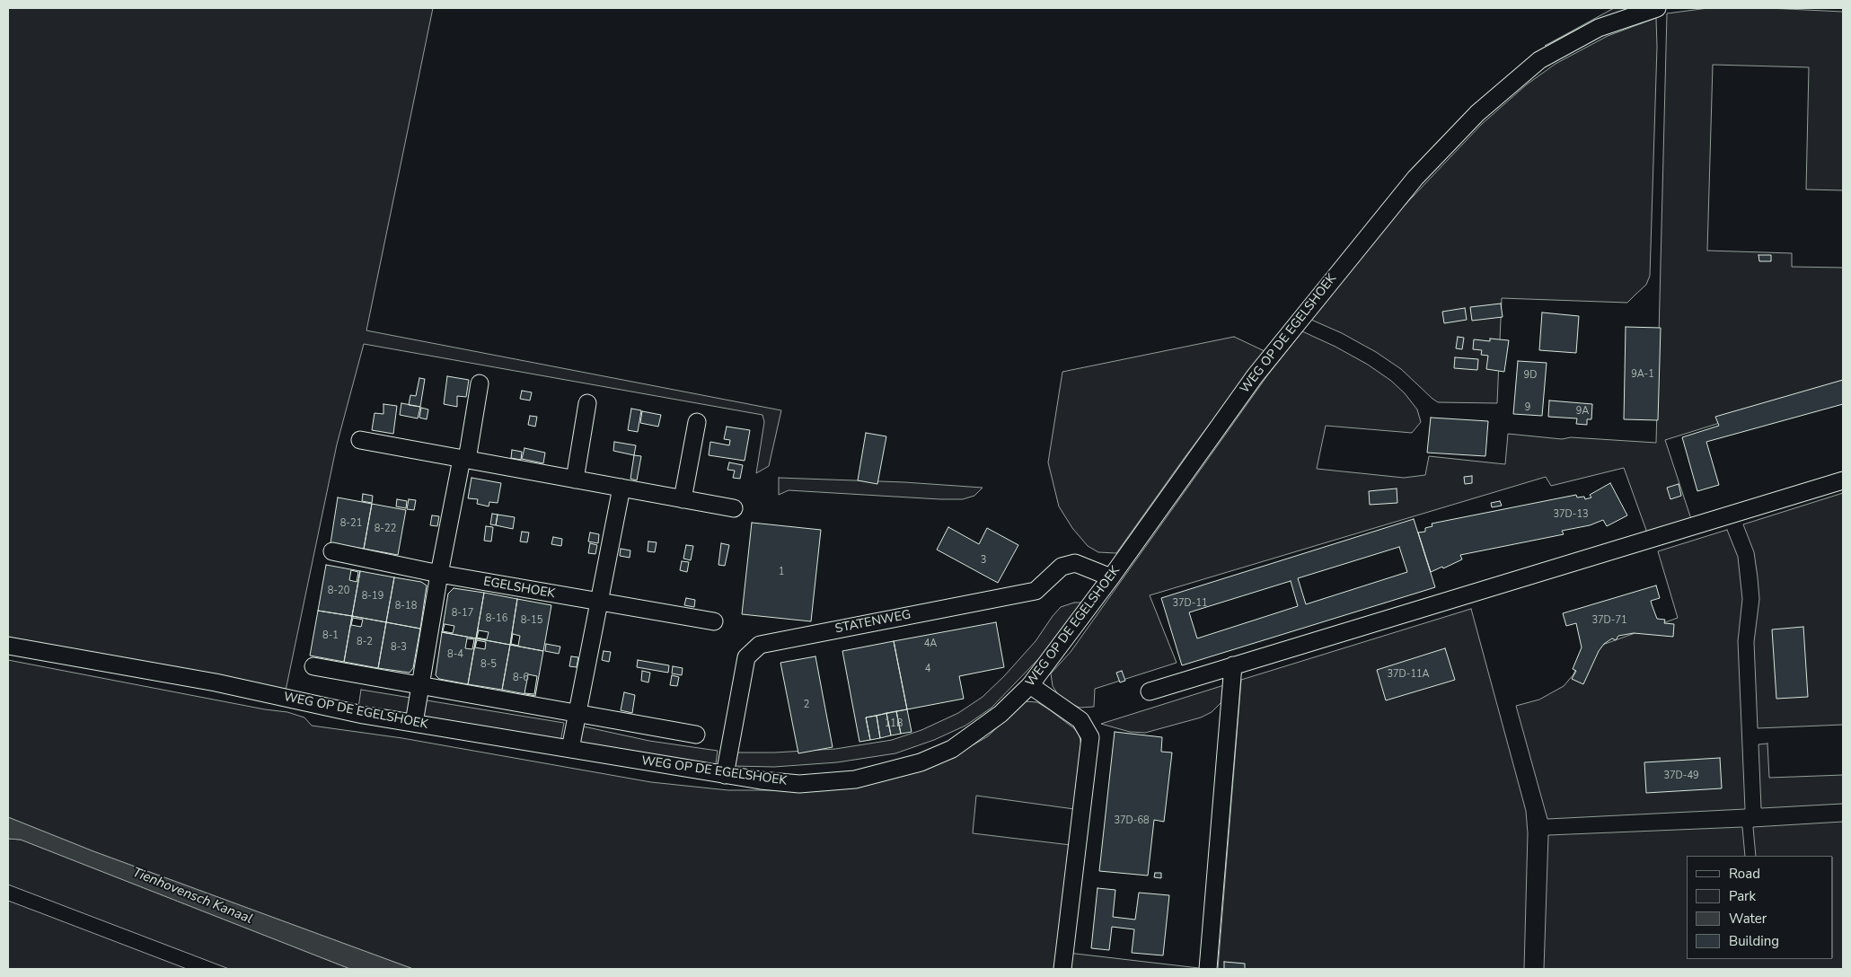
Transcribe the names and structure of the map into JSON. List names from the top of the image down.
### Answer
{
  "streets": {
    "street": ["WEG OP DE EGELSHOEK", "EGELSHOEK", "STATENWEG"]
  },
  "crossings": [
    ["WEG OP DE EGELSHOEK", "STATENWEG"]
  ],
  "water": ["Tienhovensch Kanaal"],
  "house_numbers": [
    "9A-1",
    "9D",
    "9",
    "9A",
    "37D-13",
    "8-21",
    "8-22",
    "3",
    "1",
    "8-20",
    "8-19",
    "37D-11",
    "8-18",
    "8-17",
    "8-16",
    "8-15",
    "37D-71",
    "8-1",
    "8-2",
    "4A",
    "8-3",
    "8-4",
    "8-5",
    "4",
    "37D-11A",
    "8-6",
    "2",
    "11B",
    "37D-49",
    "37D-68"
  ],
  "legend": [
    "Road",
    "Park",
    "Water",
    "Building"
  ]
}
